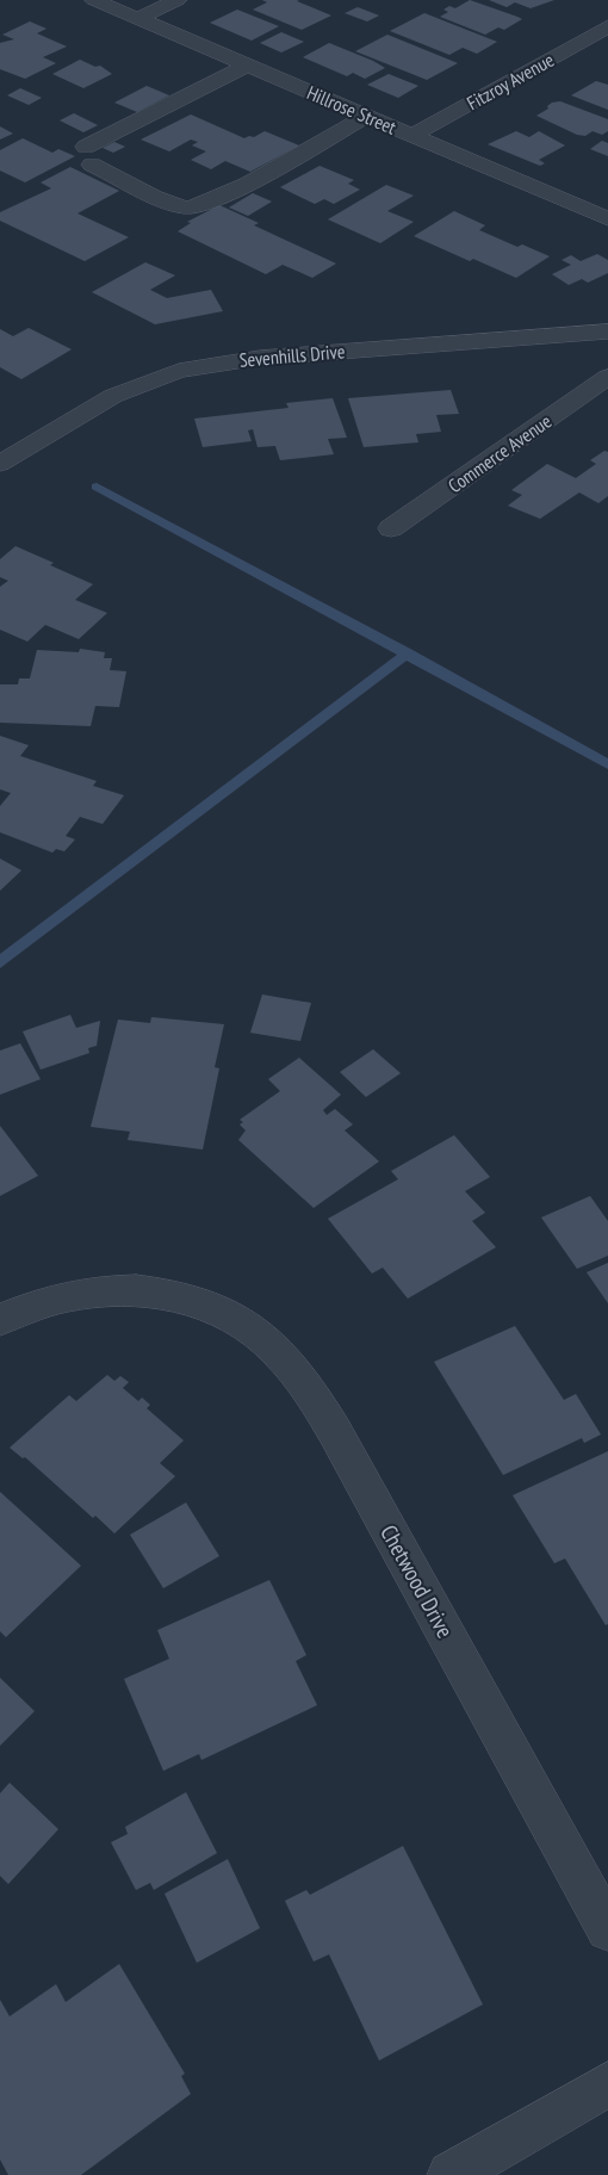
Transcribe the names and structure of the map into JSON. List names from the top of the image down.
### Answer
{
  "streets": {
    "street": [
      "Fitzroy Avenue",
      "Hillrose Street",
      "Sevenhills Drive",
      "Commerce Avenue",
      "Chetwood Drive"
    ]
  },
  "crossings": [
    ["Fitzroy Avenue", "Hillrose Street"]
  ]
}
